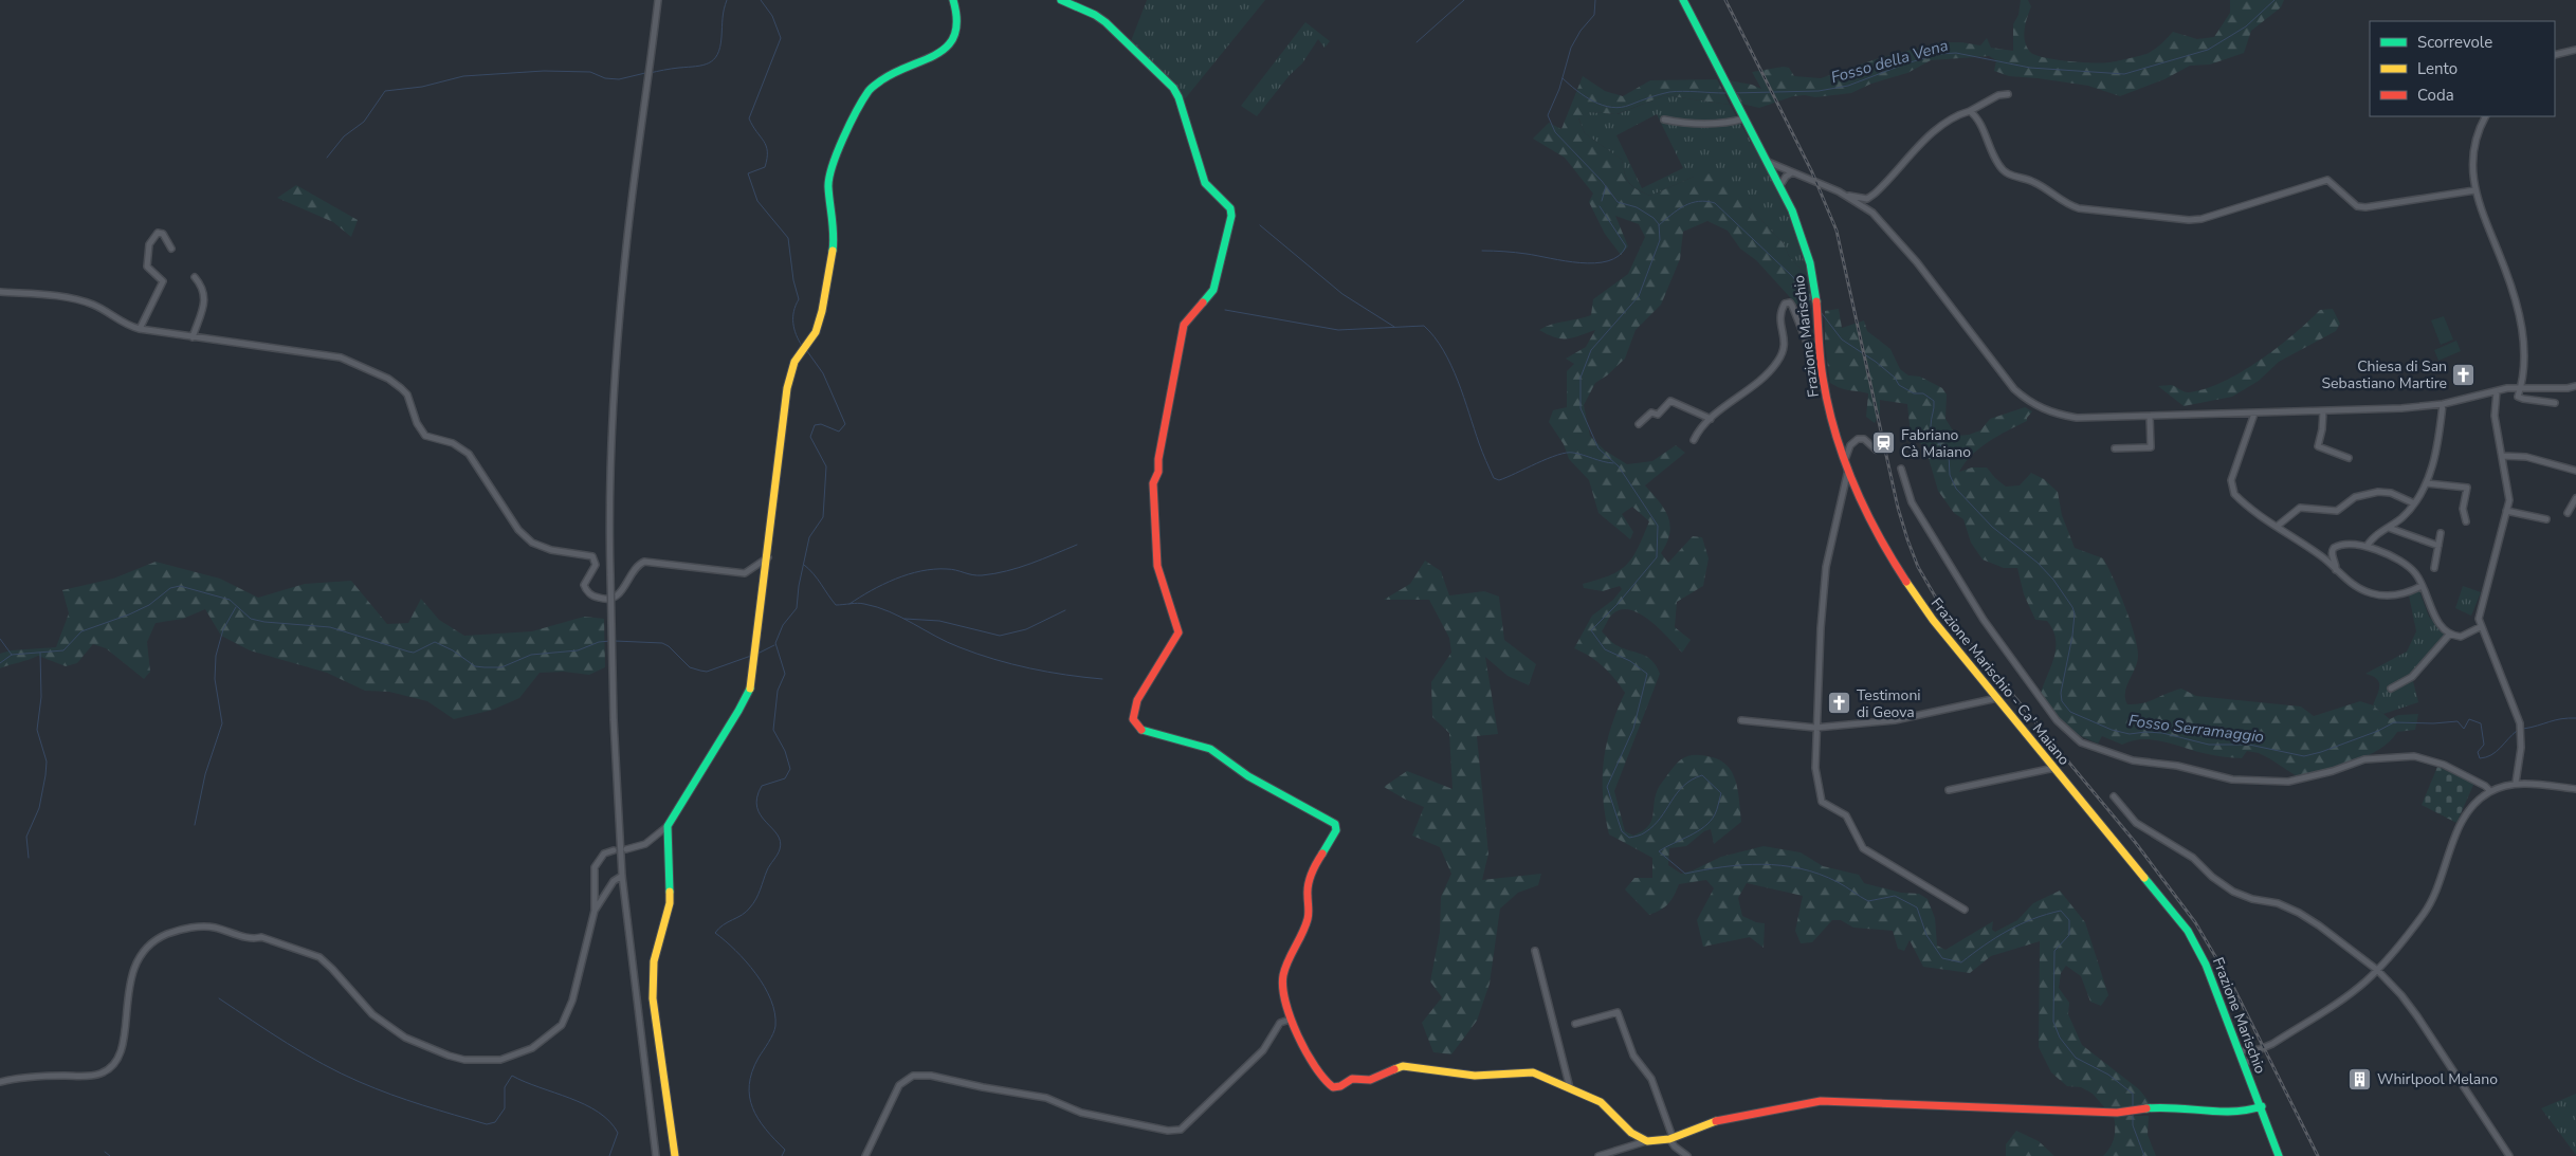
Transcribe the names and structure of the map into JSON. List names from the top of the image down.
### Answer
{
  "streets": {
    "street": ["Frazione Marischio", "Frazione Marischio - Ca' Maiano"]
  },
  "crossings": [
    ["Frazione Marischio", "Frazione Marischio - Ca' Maiano"]
  ],
  "water": ["Fosso della Vena", "Fosso Serramaggio"],
  "places": {
    "church": ["Chiesa di San Sebastiano Martire", "Testimoni di Geova"],
    "station": ["Fabriano Cà Maiano"],
    "building": ["Whirlpool Melano"]
  },
  "legend": ["Scorrevole", "Lento", "Coda"]
}
